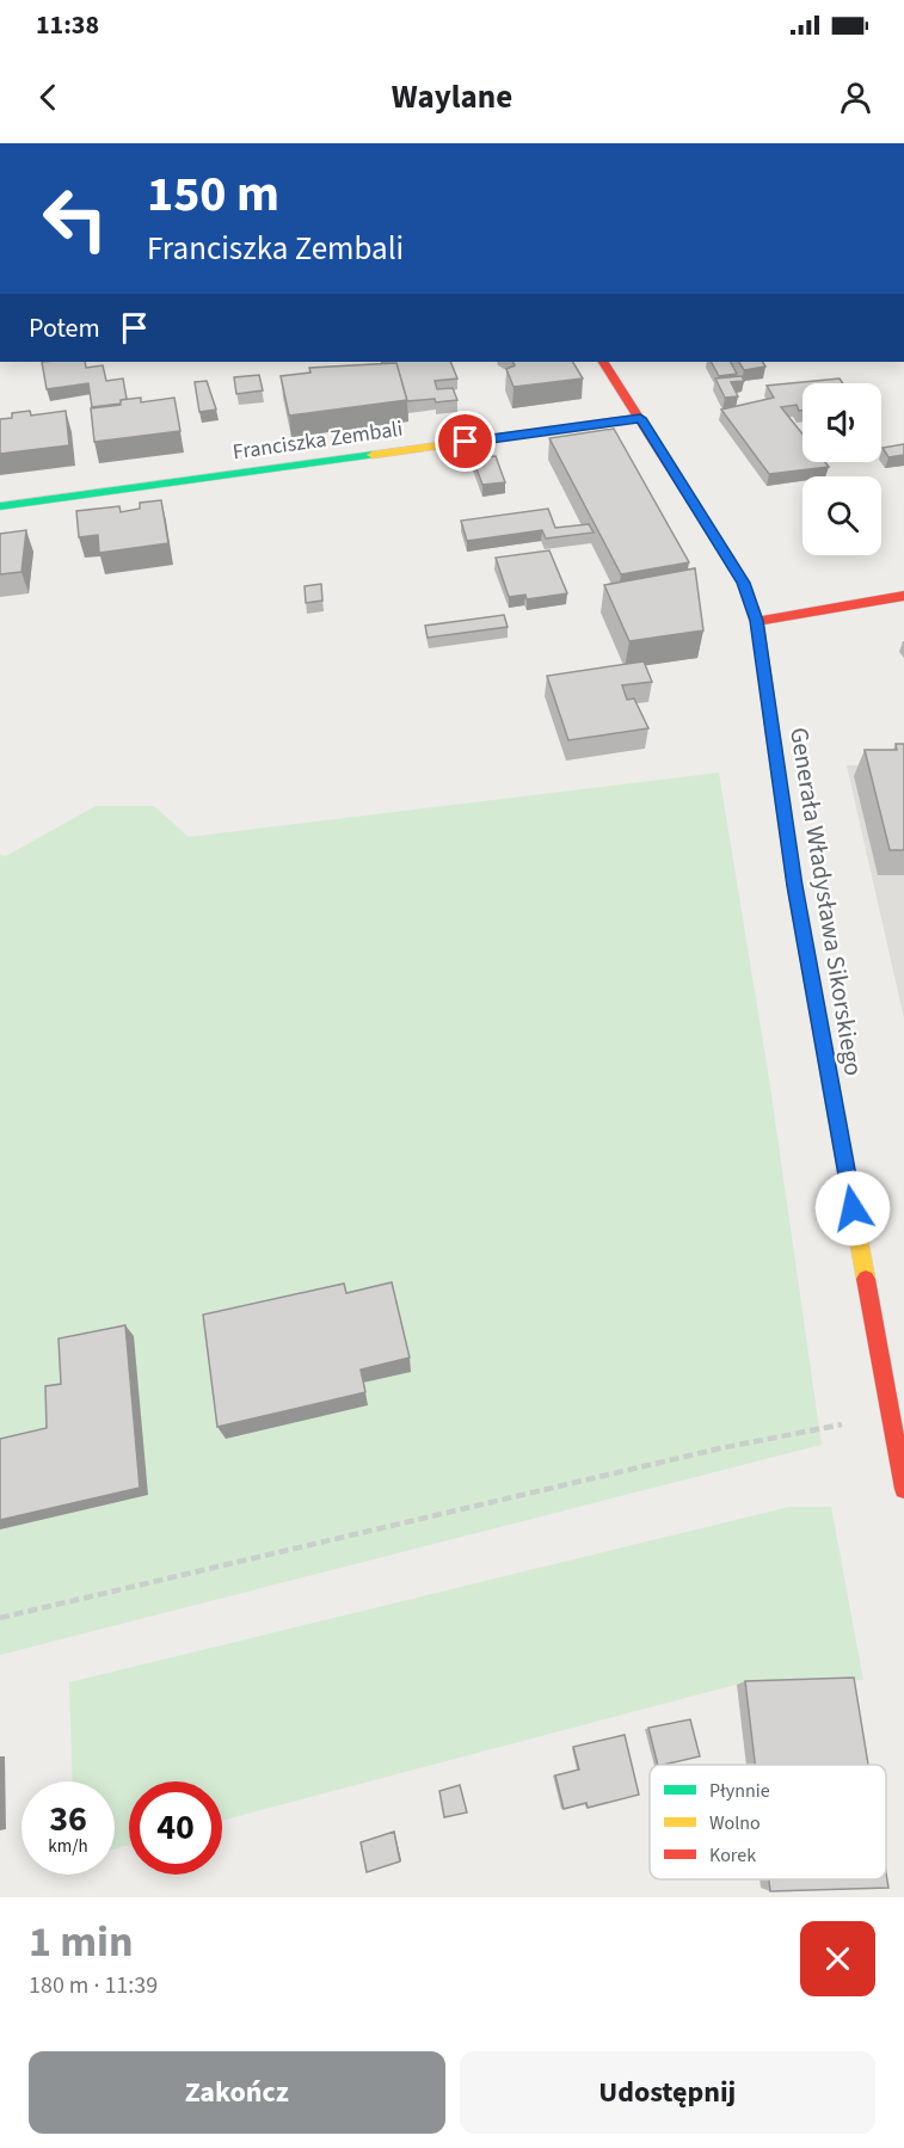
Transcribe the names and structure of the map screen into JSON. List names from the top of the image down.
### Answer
{
  "streets": {
    "street": ["Franciszka Zembali", "Generała Władysława Sikorskiego"]
  },
  "crossings": [
    ["Franciszka Zembali", "Generała Władysława Sikorskiego"]
  ],
  "legend": ["Płynnie", "Wolno", "Korek"],
  "page": {
    "status": "11:38",
    "header": "Waylane",
    "turn": ["150 m", "Franciszka Zembali"],
    "then": "Potem",
    "speed": "36 km/h",
    "limit": "40",
    "heading": ["1 min", "180 m · 11:39"],
    "buttons": ["Zakończ", "Udostępnij"]
  }
}
